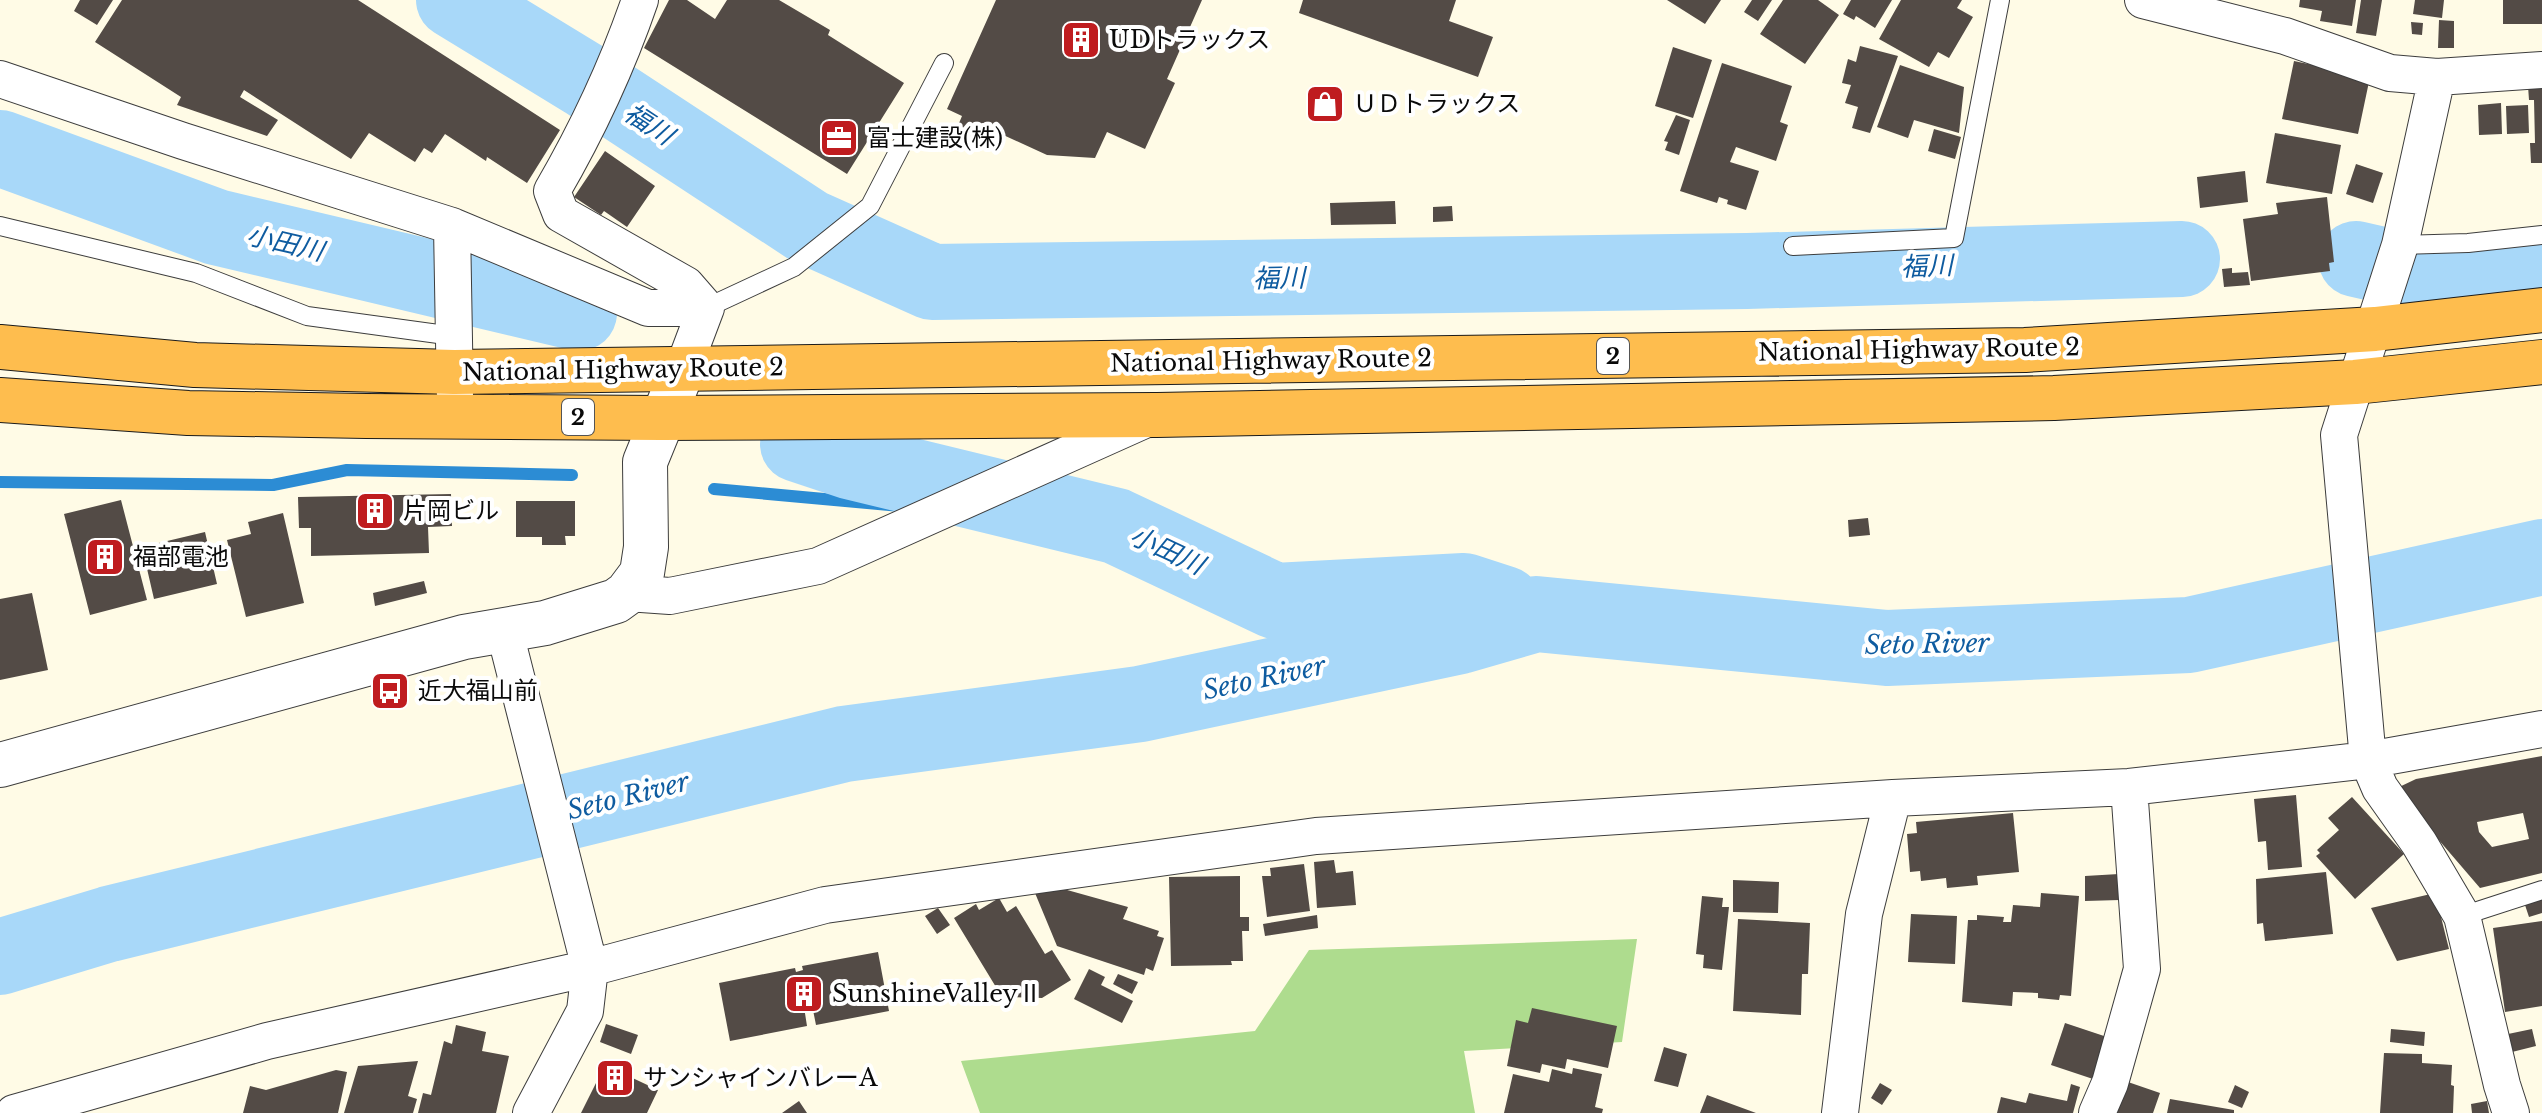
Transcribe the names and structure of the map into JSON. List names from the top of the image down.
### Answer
{
  "streets": {
    "highway": ["National Highway Route 2", "2"]
  },
  "water": ["福川", "小田川", "Seto River"],
  "places": {
    "building": [
      "UDトラックス",
      "片岡ビル",
      "福部電池",
      "SunshineValleyⅡ",
      "サンシャインバレーA"
    ],
    "shop": ["ＵＤトラックス"],
    "office": ["富士建設(株)"],
    "bus stop": ["近大福山前"]
  }
}
